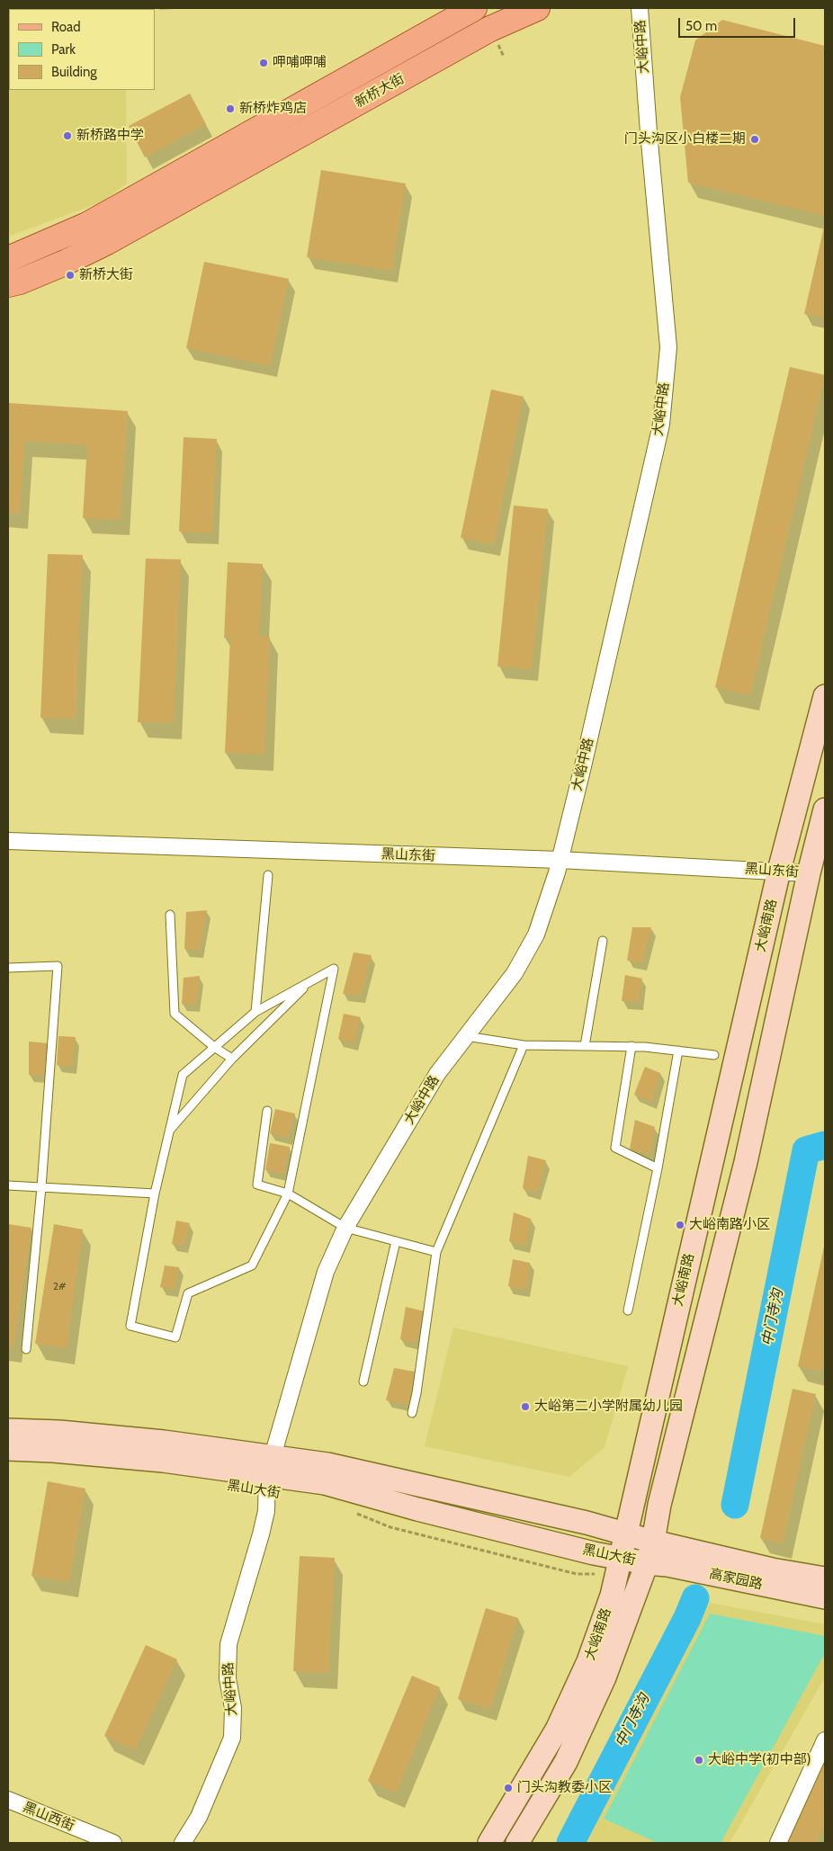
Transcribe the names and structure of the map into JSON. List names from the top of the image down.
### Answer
{
  "streets": {
    "main road": [
      "新桥大街",
      "大峪南路",
      "黑山大街",
      "高家园路"
    ],
    "street": ["大峪中路", "黑山东街", "黑山西街"]
  },
  "crossings": [
    ["大峪中路", "黑山东街"],
    ["大峪中路", "黑山大街"],
    ["黑山东街", "大峪南路"],
    ["大峪南路", "黑山大街"],
    ["大峪南路", "高家园路"],
    ["黑山大街", "高家园路"]
  ],
  "water": ["中门寺沟"],
  "places": [
    "呷哺呷哺",
    "新桥炸鸡店",
    "新桥路中学",
    "门头沟区小白楼二期",
    "新桥大街",
    "大峪南路小区",
    "大峪第二小学附属幼儿园",
    "大峪中学(初中部)",
    "门头沟教委小区"
  ],
  "house_numbers": ["2#"],
  "legend": ["Road", "Park", "Building"],
  "scale_bar": "50 m"
}
